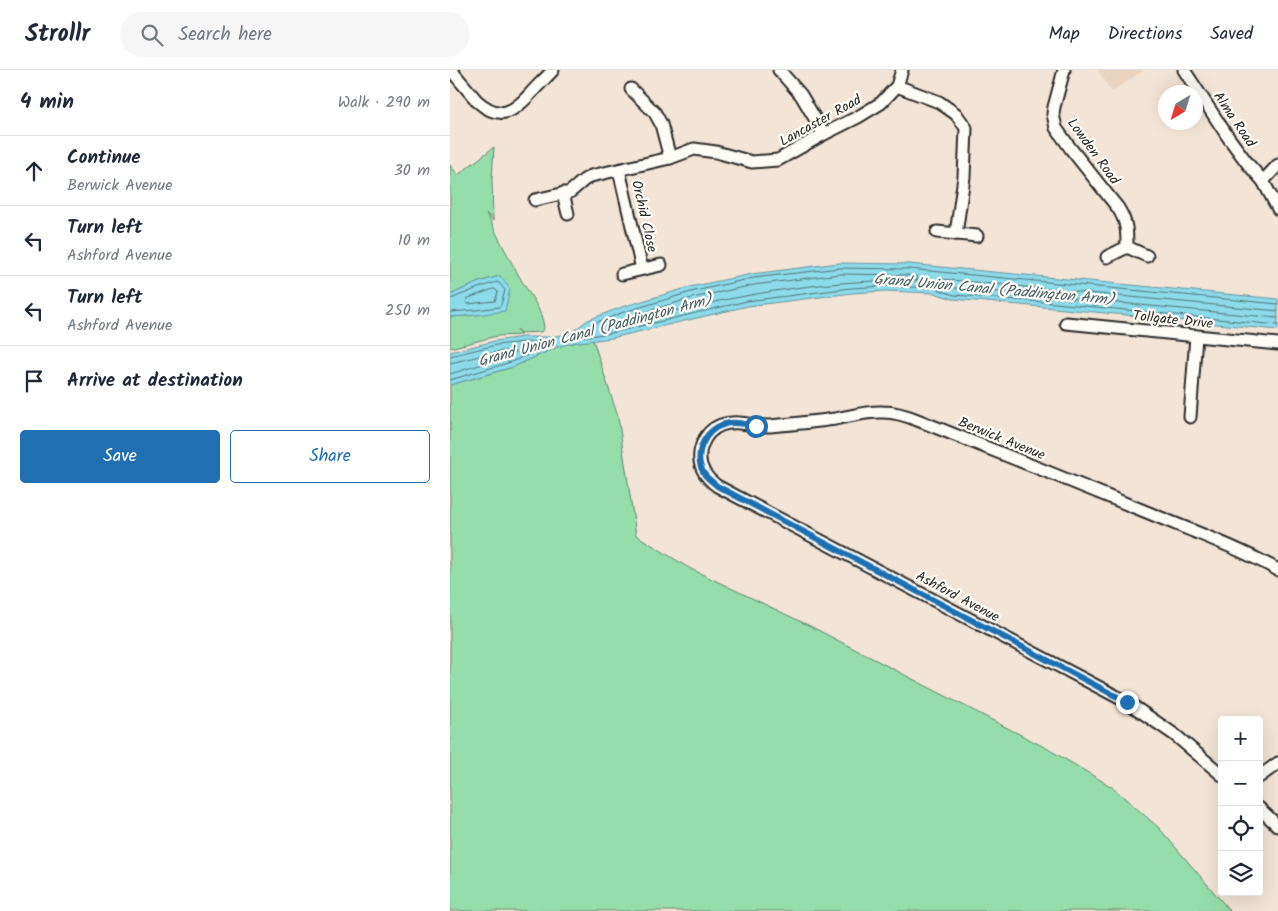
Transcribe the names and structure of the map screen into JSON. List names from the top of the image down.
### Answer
{
  "streets": {
    "street": [
      "Alma Road",
      "Lancaster Road",
      "Lowden Road",
      "Orchid Close",
      "Tollgate Drive",
      "Berwick Avenue",
      "Ashford Avenue"
    ]
  },
  "crossings": [
    ["Lancaster Road", "Orchid Close"],
    ["Berwick Avenue", "Ashford Avenue"]
  ],
  "water": ["Grand Union Canal (Paddington Arm)"],
  "north": "bottom left",
  "page": {
    "header": "Strollr",
    "search": "Search here",
    "nav": ["Map", "Directions", "Saved"],
    "heading": ["4 min", "Walk · 290 m"],
    "list": [
      ["Continue", "Berwick Avenue", "30 m"],
      ["Turn left", "Ashford Avenue", "10 m"],
      ["Turn left", "Ashford Avenue", "250 m"],
      "Arrive at destination"
    ],
    "buttons": ["Save", "Share"],
    "map_buttons": ["+", "−"]
  }
}
